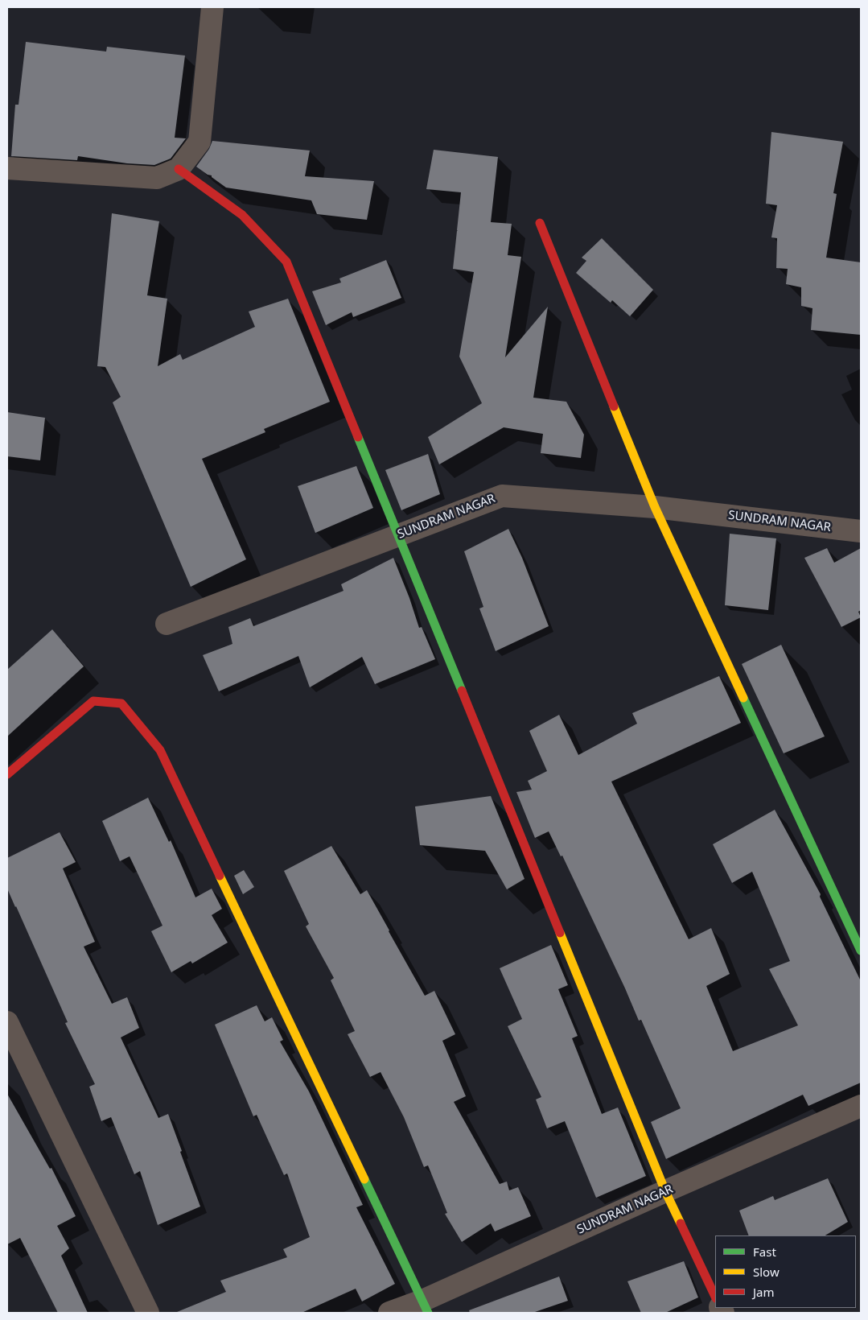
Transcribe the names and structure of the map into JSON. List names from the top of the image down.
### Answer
{
  "streets": {
    "street": ["SUNDRAM NAGAR"]
  },
  "legend": ["Fast", "Slow", "Jam"]
}
